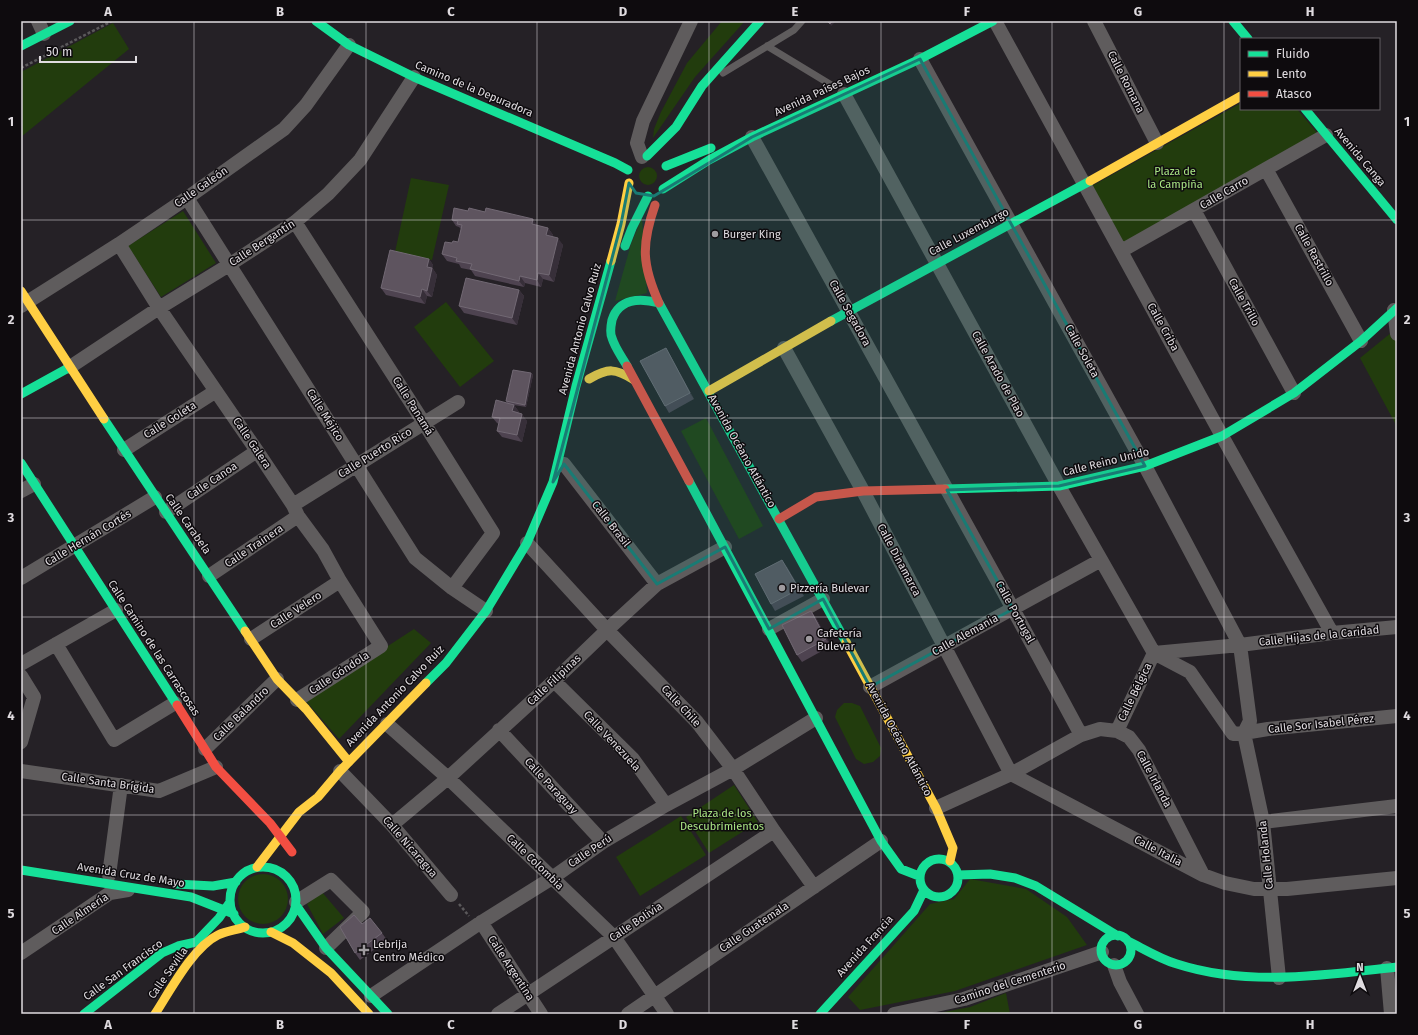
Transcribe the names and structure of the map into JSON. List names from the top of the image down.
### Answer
{
  "streets": {
    "street": [
      "Calle Romana",
      "Camino de la Depuradora",
      "Avenida Países Bajos",
      "Avenida Canga",
      "Calle Galeón",
      "Calle Carro",
      "Calle Luxemburgo",
      "Calle Bergantín",
      "Calle Rastrillo",
      "Calle Trillo",
      "Calle Segadora",
      "Calle Criba",
      "Avenida Antonio Calvo Ruiz",
      "Calle Soleta",
      "Calle Arado de Plao",
      "Calle Panamá",
      "Calle Méjico",
      "Calle Goleta",
      "Calle Galera",
      "Avenida Océano Atlántico",
      "Calle Puerto Rico",
      "Calle Reino Unido",
      "Calle Canoa",
      "Calle Carabela",
      "Calle Brasil",
      "Calle Hernán Cortés",
      "Calle Trainera",
      "Calle Dinamarca",
      "Calle Velero",
      "Calle Portugal",
      "Calle Alemania",
      "Calle Hijas de la Caridad",
      "Calle Camino de las Carrascosas",
      "Calle Góndola",
      "Calle Filipinas",
      "Calle Bélgica",
      "Calle Chile",
      "Calle Balandro",
      "Calle Sor Isabel Pérez",
      "Calle Venezuela",
      "Calle Irlanda",
      "Calle Santa Brígida",
      "Calle Paraguay",
      "Calle Nicaragua",
      "Calle Perú",
      "Calle Italia",
      "Calle Holanda",
      "Calle Colombia",
      "Avenida Cruz de Mayo",
      "Calle Almería",
      "Calle Bolivia",
      "Calle Guatemala",
      "Avenida Francia",
      "Calle Argentina",
      "Calle San Francisco",
      "Calle Sevilla",
      "Camino del Cementerio"
    ]
  },
  "crossings": [
    ["Calle Romana", "Calle Luxemburgo"],
    ["Camino de la Depuradora", "Avenida Países Bajos"],
    ["Camino de la Depuradora", "Calle Galeón"],
    ["Camino de la Depuradora", "Calle Bergantín"],
    ["Camino de la Depuradora", "Avenida Antonio Calvo Ruiz"],
    ["Camino de la Depuradora", "Avenida Océano Atlántico"],
    ["Avenida Países Bajos", "Calle Segadora"],
    ["Avenida Países Bajos", "Calle Criba"],
    ["Avenida Países Bajos", "Avenida Antonio Calvo Ruiz"],
    ["Avenida Países Bajos", "Calle Soleta"],
    ["Avenida Países Bajos", "Calle Arado de Plao"],
    ["Avenida Países Bajos", "Avenida Océano Atlántico"],
    ["Avenida Canga", "Calle Carro"],
    ["Calle Galeón", "Calle Méjico"],
    ["Calle Galeón", "Calle Galera"],
    ["Calle Galeón", "Calle Carabela"],
    ["Calle Carro", "Calle Rastrillo"],
    ["Calle Carro", "Calle Trillo"],
    ["Calle Carro", "Calle Criba"],
    ["Calle Luxemburgo", "Calle Segadora"],
    ["Calle Luxemburgo", "Calle Criba"],
    ["Calle Luxemburgo", "Calle Soleta"],
    ["Calle Luxemburgo", "Calle Arado de Plao"],
    ["Calle Luxemburgo", "Avenida Océano Atlántico"],
    ["Calle Luxemburgo", "Calle Dinamarca"],
    ["Calle Bergantín", "Calle Panamá"],
    ["Calle Bergantín", "Calle Méjico"],
    ["Calle Bergantín", "Calle Galera"],
    ["Calle Bergantín", "Calle Carabela"],
    ["Calle Rastrillo", "Calle Reino Unido"],
    ["Calle Trillo", "Calle Reino Unido"],
    ["Calle Segadora", "Calle Reino Unido"],
    ["Calle Segadora", "Calle Portugal"],
    ["Calle Criba", "Calle Reino Unido"],
    ["Calle Criba", "Calle Hijas de la Caridad"],
    ["Avenida Antonio Calvo Ruiz", "Calle Méjico"],
    ["Avenida Antonio Calvo Ruiz", "Avenida Océano Atlántico"],
    ["Avenida Antonio Calvo Ruiz", "Calle Carabela"],
    ["Avenida Antonio Calvo Ruiz", "Calle Brasil"],
    ["Avenida Antonio Calvo Ruiz", "Calle Camino de las Carrascosas"],
    ["Avenida Antonio Calvo Ruiz", "Calle Chile"],
    ["Avenida Antonio Calvo Ruiz", "Calle Nicaragua"],
    ["Avenida Antonio Calvo Ruiz", "Calle Colombia"],
    ["Avenida Antonio Calvo Ruiz", "Avenida Cruz de Mayo"],
    ["Avenida Antonio Calvo Ruiz", "Calle San Francisco"],
    ["Avenida Antonio Calvo Ruiz", "Calle Sevilla"],
    ["Calle Soleta", "Calle Reino Unido"],
    ["Calle Soleta", "Calle Hijas de la Caridad"],
    ["Calle Arado de Plao", "Calle Reino Unido"],
    ["Calle Arado de Plao", "Calle Alemania"],
    ["Calle Arado de Plao", "Calle Hijas de la Caridad"],
    ["Calle Arado de Plao", "Calle Bélgica"],
    ["Calle Panamá", "Calle Méjico"],
    ["Calle Panamá", "Calle Puerto Rico"],
    ["Calle Méjico", "Calle Puerto Rico"],
    ["Calle Goleta", "Calle Galera"],
    ["Calle Goleta", "Calle Carabela"],
    ["Calle Galera", "Calle Puerto Rico"],
    ["Calle Galera", "Calle Canoa"],
    ["Calle Galera", "Calle Trainera"],
    ["Calle Galera", "Calle Velero"],
    ["Calle Galera", "Calle Góndola"],
    ["Avenida Océano Atlántico", "Calle Reino Unido"],
    ["Avenida Océano Atlántico", "Calle Alemania"],
    ["Avenida Océano Atlántico", "Avenida Francia"],
    ["Calle Puerto Rico", "Calle Trainera"],
    ["Calle Reino Unido", "Calle Dinamarca"],
    ["Calle Reino Unido", "Calle Portugal"],
    ["Calle Canoa", "Calle Carabela"],
    ["Calle Carabela", "Calle Hernán Cortés"],
    ["Calle Carabela", "Calle Trainera"],
    ["Calle Carabela", "Calle Velero"],
    ["Calle Carabela", "Calle Góndola"],
    ["Calle Carabela", "Calle Balandro"],
    ["Calle Carabela", "Calle Nicaragua"],
    ["Calle Brasil", "Calle Filipinas"],
    ["Calle Hernán Cortés", "Calle Camino de las Carrascosas"],
    ["Calle Dinamarca", "Calle Alemania"],
    ["Calle Dinamarca", "Calle Italia"],
    ["Calle Portugal", "Calle Alemania"],
    ["Calle Hijas de la Caridad", "Calle Bélgica"],
    ["Calle Camino de las Carrascosas", "Calle Balandro"],
    ["Calle Camino de las Carrascosas", "Calle Santa Brígida"],
    ["Calle Filipinas", "Calle Chile"],
    ["Calle Filipinas", "Calle Venezuela"],
    ["Calle Filipinas", "Calle Paraguay"],
    ["Calle Filipinas", "Calle Nicaragua"],
    ["Calle Filipinas", "Calle Colombia"],
    ["Calle Bélgica", "Calle Irlanda"],
    ["Calle Chile", "Calle Perú"],
    ["Calle Chile", "Calle Bolivia"],
    ["Calle Chile", "Calle Guatemala"],
    ["Calle Sor Isabel Pérez", "Calle Holanda"],
    ["Calle Venezuela", "Calle Perú"],
    ["Calle Irlanda", "Calle Italia"],
    ["Calle Paraguay", "Calle Perú"],
    ["Calle Perú", "Calle Colombia"],
    ["Calle Perú", "Calle Argentina"],
    ["Calle Italia", "Calle Holanda"],
    ["Calle Colombia", "Calle Bolivia"],
    ["Calle Colombia", "Calle Guatemala"],
    ["Avenida Cruz de Mayo", "Calle Almería"],
    ["Avenida Cruz de Mayo", "Calle San Francisco"],
    ["Avenida Cruz de Mayo", "Calle Sevilla"],
    ["Calle Bolivia", "Calle Argentina"],
    ["Calle San Francisco", "Calle Sevilla"]
  ],
  "parks": ["Plaza de la Campiña", "Plaza de los Descubrimientos"],
  "places": {
    "other": ["Burger King", "Pizzería Bulevar", "Cafetería Bulevar"],
    "health": ["Lebrija Centro Médico"]
  },
  "legend": ["Fluido", "Lento", "Atasco"],
  "scale_bar": "50 m",
  "north": "top",
  "grid": {
    "columns": [
      "A",
      "B",
      "C",
      "D",
      "E",
      "F",
      "G",
      "H"
    ],
    "rows": [
      "1",
      "2",
      "3",
      "4",
      "5"
    ]
  }
}
